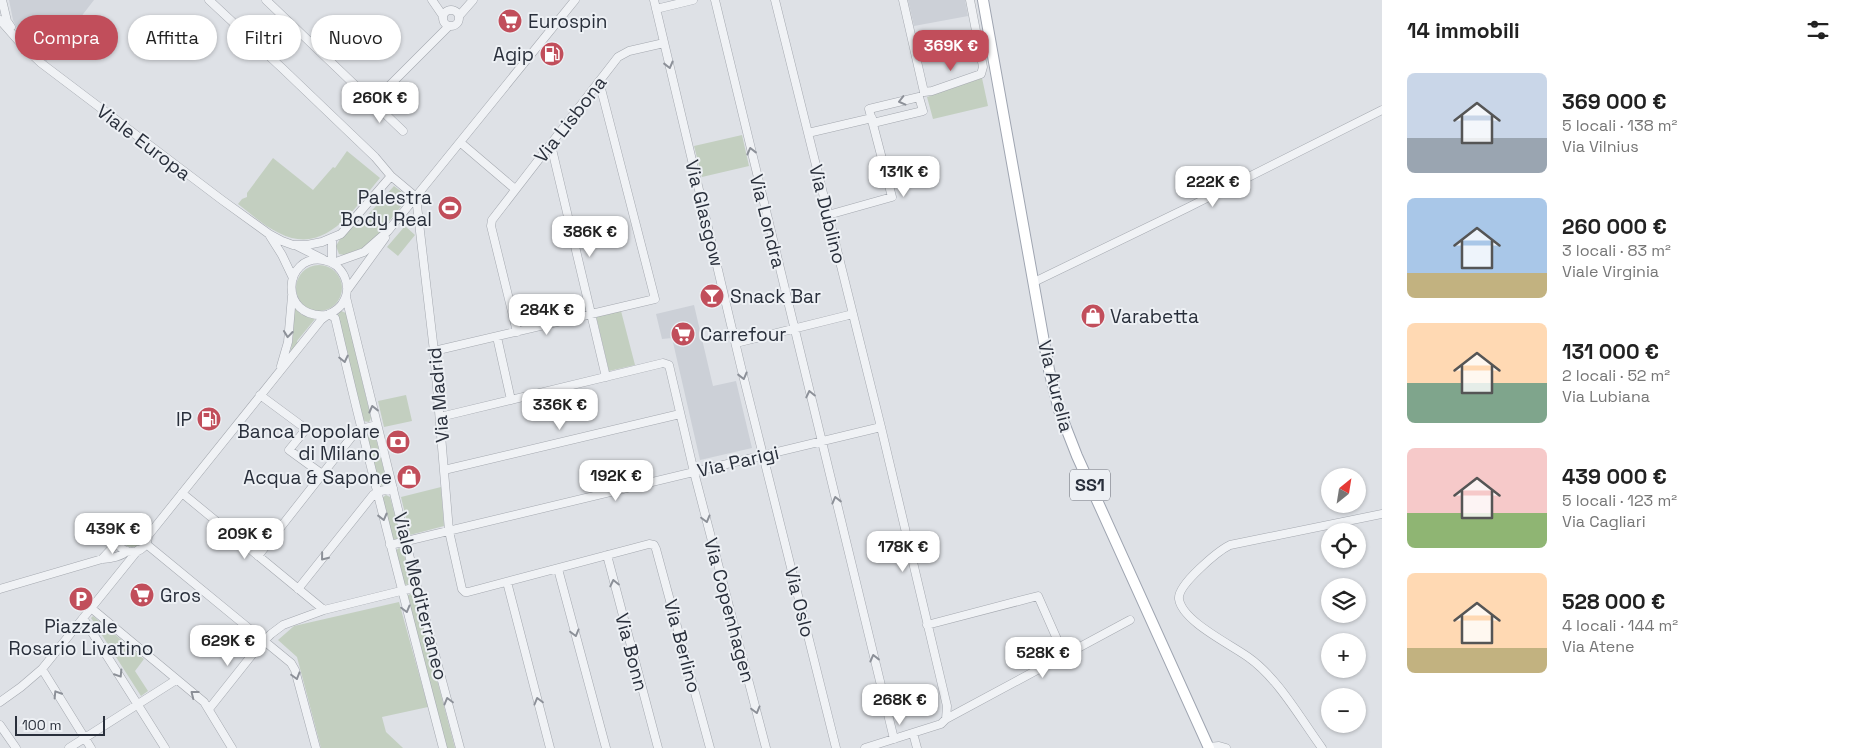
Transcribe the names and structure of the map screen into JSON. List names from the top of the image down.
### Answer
{
  "streets": {
    "main road": ["Via Aurelia", "SS1"],
    "street": [
      "Via Lisbona",
      "Viale Europa",
      "Via Glasgow",
      "Via Dublino",
      "Via Londra",
      "Via Madrid",
      "Via Parigi",
      "Viale Mediterraneo",
      "Via Oslo",
      "Via Copenhagen",
      "Via Berlino",
      "Via Bonn"
    ]
  },
  "crossings": [
    ["Via Lisbona", "Via Glasgow"],
    ["Viale Europa", "Viale Mediterraneo"],
    ["Via Glasgow", "Via Parigi"],
    ["Via Glasgow", "Via Oslo"],
    ["Via Dublino", "Via Parigi"],
    ["Via Londra", "Via Parigi"],
    ["Via Madrid", "Via Parigi"],
    ["Via Parigi", "Viale Mediterraneo"],
    ["Via Parigi", "Via Oslo"],
    ["Via Parigi", "Via Copenhagen"],
    ["Via Berlino", "Via Bonn"]
  ],
  "one_way": ["Via Glasgow", "Via Londra", "Via Copenhagen"],
  "places": {
    "supermarket": ["Eurospin", "Carrefour", "Gros"],
    "fuel station": ["Agip", "IP"],
    "sports": ["Palestra Body Real"],
    "bar": ["Snack Bar"],
    "shop": ["Varabetta", "Acqua & Sapone"],
    "bank": ["Banca Popolare di Milano"],
    "parking": ["Piazzale Rosario Livatino"]
  },
  "scale_bar": "100 m",
  "north": "top right",
  "page": {
    "heading": "14 immobili",
    "chip": [
      "Compra",
      "Affitta",
      "Filtri",
      "Nuovo"
    ],
    "price": [
      "369K €",
      "260K €",
      "131K €",
      "222K €",
      "386K €",
      "284K €",
      "336K €",
      "192K €",
      "439K €",
      "209K €",
      "178K €",
      "629K €",
      "528K €",
      "268K €"
    ],
    "list": [
      {
        "name": "369 000 €",
        "note": "5 locali · 138 m² · Via Vilnius"
      },
      {
        "name": "260 000 €",
        "note": "3 locali · 83 m² · Viale Virginia"
      },
      {
        "name": "131 000 €",
        "note": "2 locali · 52 m² · Via Lubiana"
      },
      {
        "name": "439 000 €",
        "note": "5 locali · 123 m² · Via Cagliari"
      },
      {
        "name": "528 000 €",
        "note": "4 locali · 144 m² · Via Atene"
      }
    ],
    "map_buttons": ["+", "−"],
    "scale": "100 m"
  }
}
